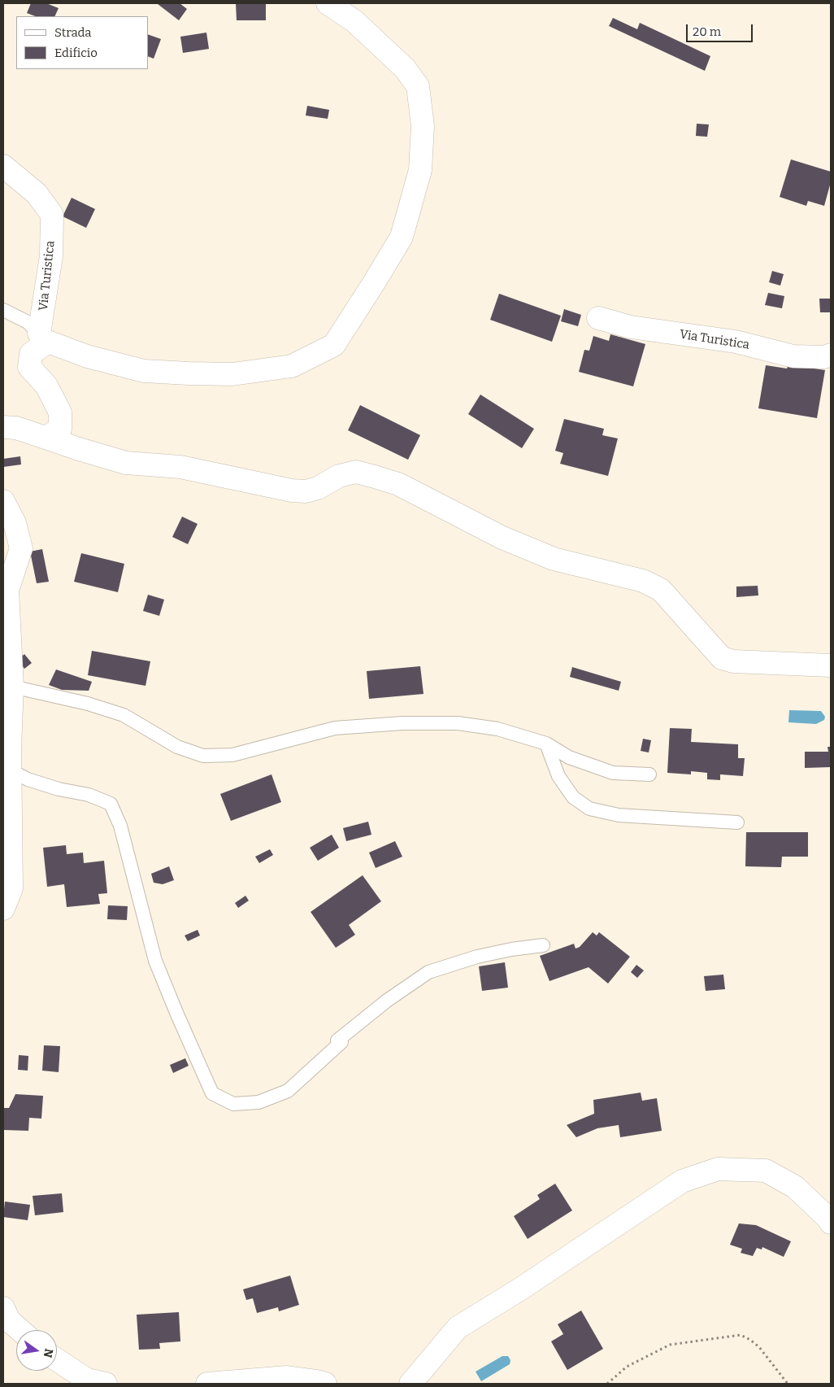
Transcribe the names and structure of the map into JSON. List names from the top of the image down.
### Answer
{
  "streets": {
    "street": ["Via Turistica"]
  },
  "legend": ["Strada", "Edificio"],
  "scale_bar": "20 m",
  "north": "right"
}
